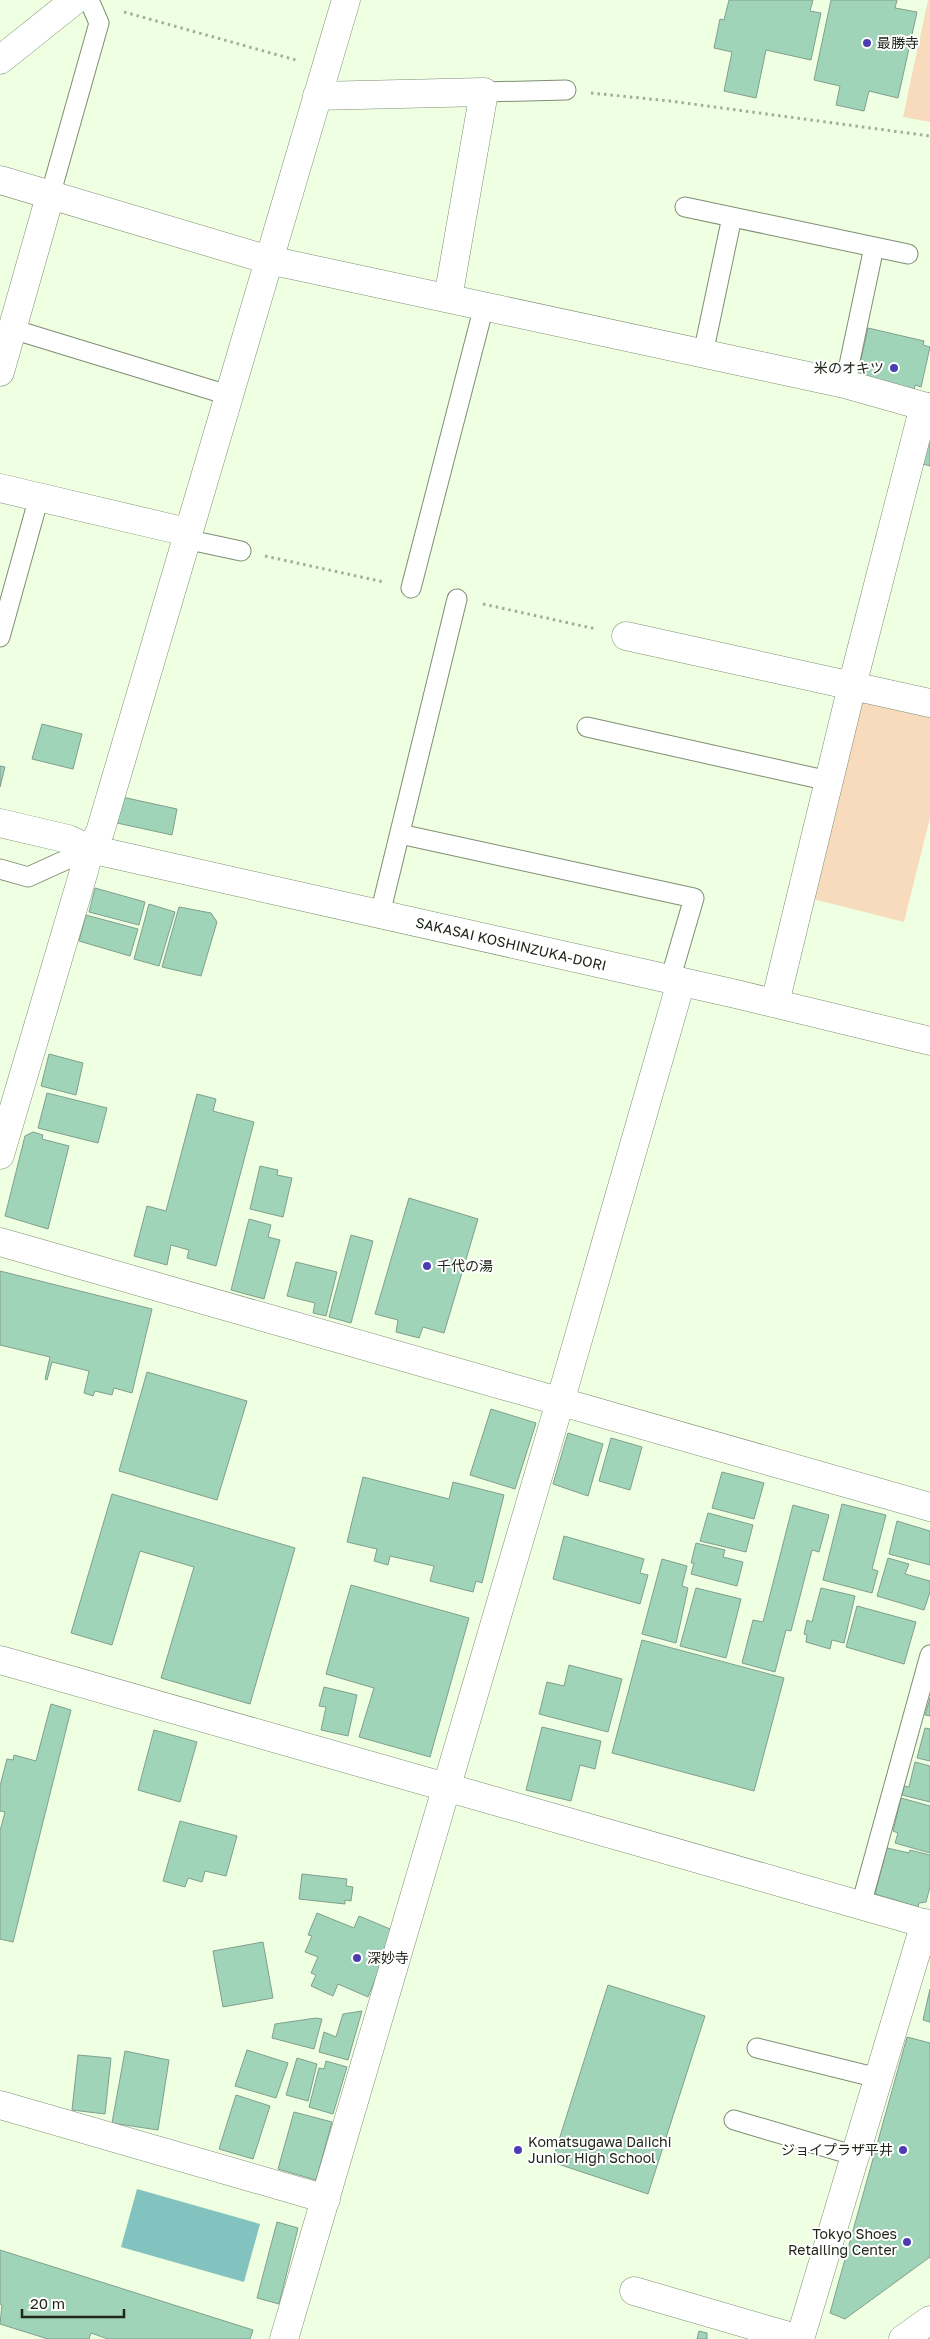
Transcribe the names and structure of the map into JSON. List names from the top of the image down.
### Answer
{
  "streets": {
    "street": ["SAKASAI KOSHINZUKA-DORI"]
  },
  "places": [
    "最勝寺",
    "米のオキツ",
    "千代の湯",
    "深妙寺",
    "Komatsugawa Daiichi Junior High School",
    "ジョイプラザ平井",
    "Tokyo Shoes Retailing Center"
  ],
  "scale_bar": "20 m"
}
